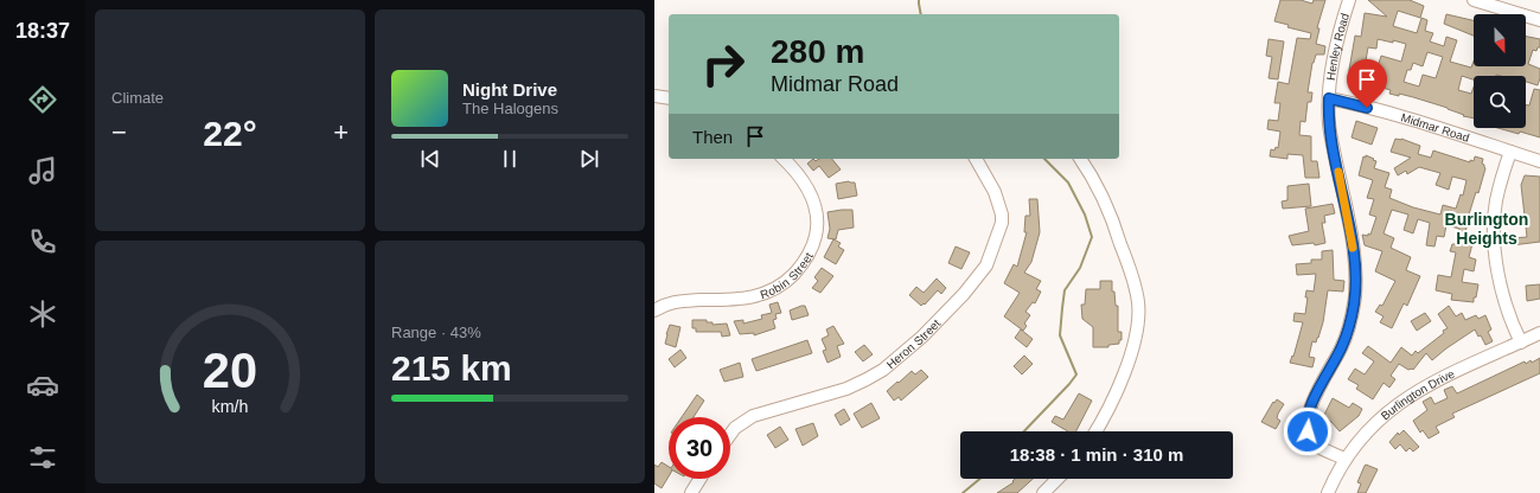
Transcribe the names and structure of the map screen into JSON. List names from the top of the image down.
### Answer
{
  "streets": {
    "street": [
      "Henley Road",
      "Midmar Road",
      "Robin Street",
      "Heron Street",
      "Burlington Drive"
    ]
  },
  "crossings": [
    ["Henley Road", "Midmar Road"],
    ["Henley Road", "Burlington Drive"]
  ],
  "districts": ["Burlington Heights"],
  "north": "bottom",
  "page": {
    "tabs": "18:37",
    "tile": [
      "Climate",
      ["Range · 43%", "215 km"]
    ],
    "turn": ["280 m", "Midmar Road"],
    "song": ["Night Drive", "The Halogens"],
    "heat": ["−", "22°", "+"],
    "then": "Then",
    "limit": "30",
    "trip": "18:38 · 1 min · 310 m",
    "gauge": ["20", "km/h"]
  }
}
